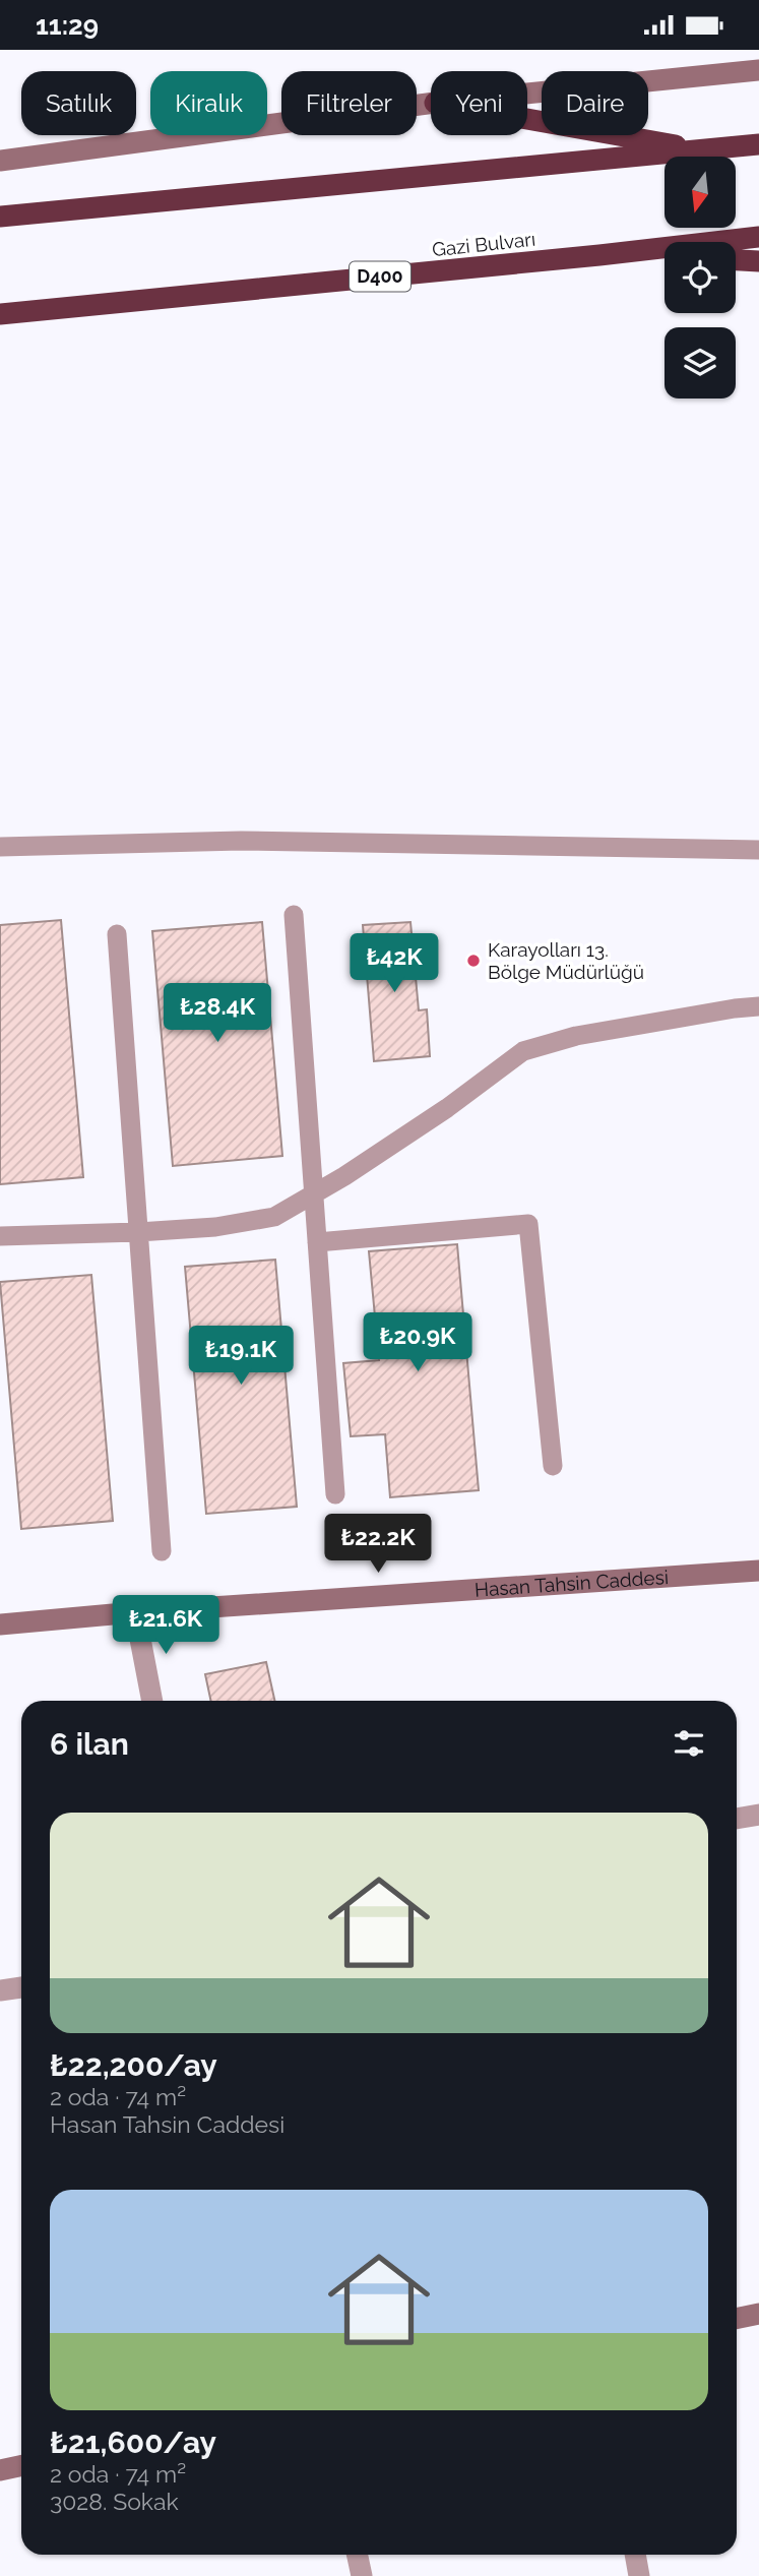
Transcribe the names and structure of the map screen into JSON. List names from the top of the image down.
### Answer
{
  "streets": {
    "highway": ["Gazi Bulvarı", "D400"],
    "street": ["Hasan Tahsin Caddesi"]
  },
  "places": ["Karayolları 13. Bölge Müdürlüğü"],
  "north": "bottom",
  "page": {
    "status": "11:29",
    "chip": [
      "Satılık",
      "Kiralık",
      "Filtreler",
      "Yeni",
      "Daire"
    ],
    "price": [
      "₺42K",
      "₺28.4K",
      "₺20.9K",
      "₺19.1K",
      "₺22.2K",
      "₺21.6K"
    ],
    "heading": "6 ilan",
    "list": [
      {
        "name": "₺22,200/ay",
        "note": "2 oda · 74 m² · Hasan Tahsin Caddesi"
      },
      {
        "name": "₺21,600/ay",
        "note": "2 oda · 74 m² · 3028. Sokak"
      }
    ]
  }
}
